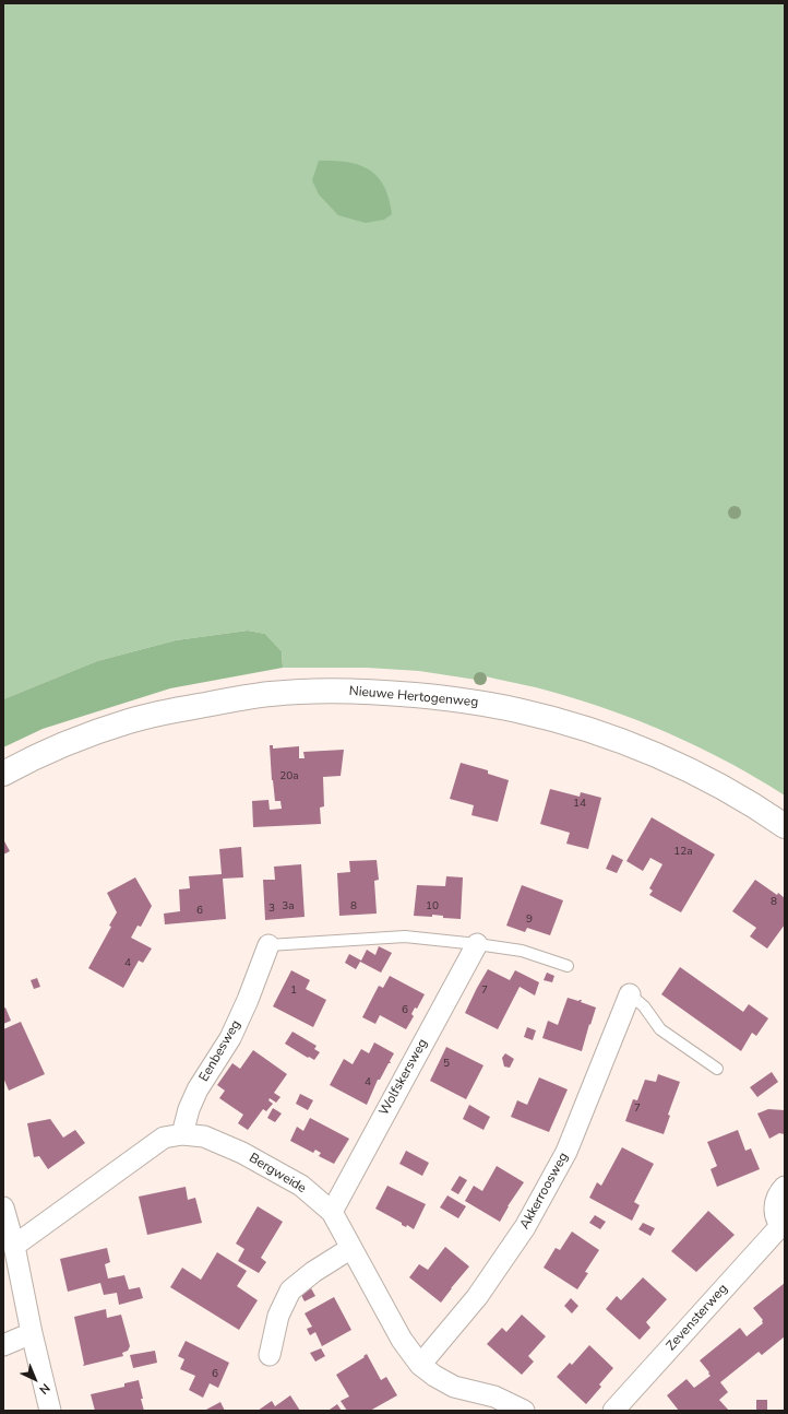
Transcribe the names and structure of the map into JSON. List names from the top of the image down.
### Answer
{
  "streets": {
    "main road": ["Nieuwe Hertogenweg"],
    "street": [
      "Eenbesweg",
      "Wolfskersweg",
      "Bergweide",
      "Akkerroosweg",
      "Zevensterweg"
    ]
  },
  "crossings": [
    ["Eenbesweg", "Bergweide"],
    ["Wolfskersweg", "Bergweide"],
    ["Bergweide", "Akkerroosweg"]
  ],
  "house_numbers": [
    "20a",
    "14",
    "12a",
    "8",
    "3a",
    "8",
    "10",
    "3",
    "6",
    "9",
    "4",
    "1",
    "7",
    "6",
    "5",
    "4",
    "7",
    "6"
  ],
  "north": "bottom right"
}
